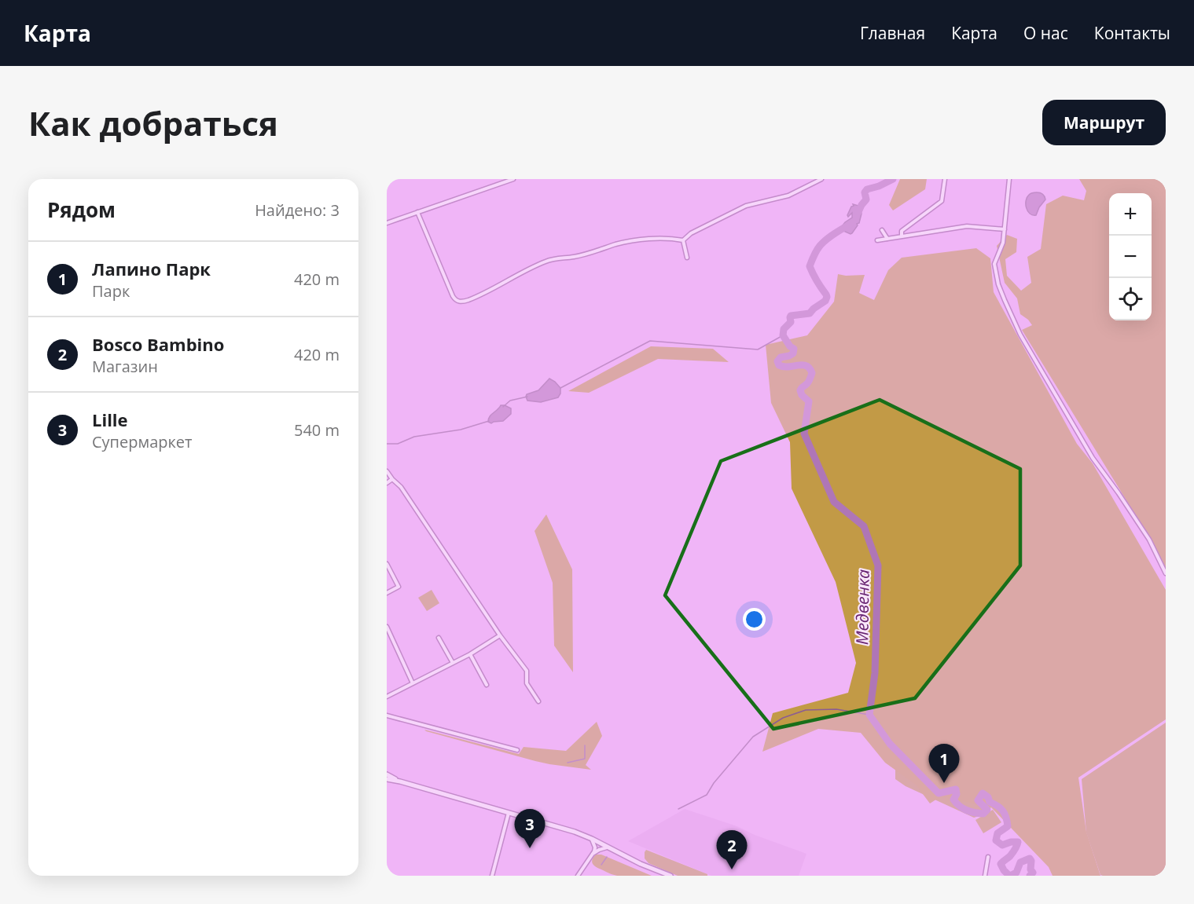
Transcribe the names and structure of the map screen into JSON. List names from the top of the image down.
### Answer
{
  "water": ["Медвенка"],
  "page": {
    "header": "Карта",
    "nav": [
      "Главная",
      "Карта",
      "О нас",
      "Контакты"
    ],
    "buttons": "Маршрут",
    "title": "Как добраться",
    "heading": ["Рядом", "Найдено: 3"],
    "map_buttons": ["+", "−"],
    "list": [
      {
        "mark": "1",
        "name": "Лапино Парк",
        "note": "Парк",
        "value": "420 m"
      },
      {
        "mark": "2",
        "name": "Bosco Bambino",
        "note": "Магазин",
        "value": "420 m"
      },
      {
        "mark": "3",
        "name": "Lille",
        "note": "Супермаркет",
        "value": "540 m"
      }
    ],
    "pins": ["1", "3", "2"]
  }
}
